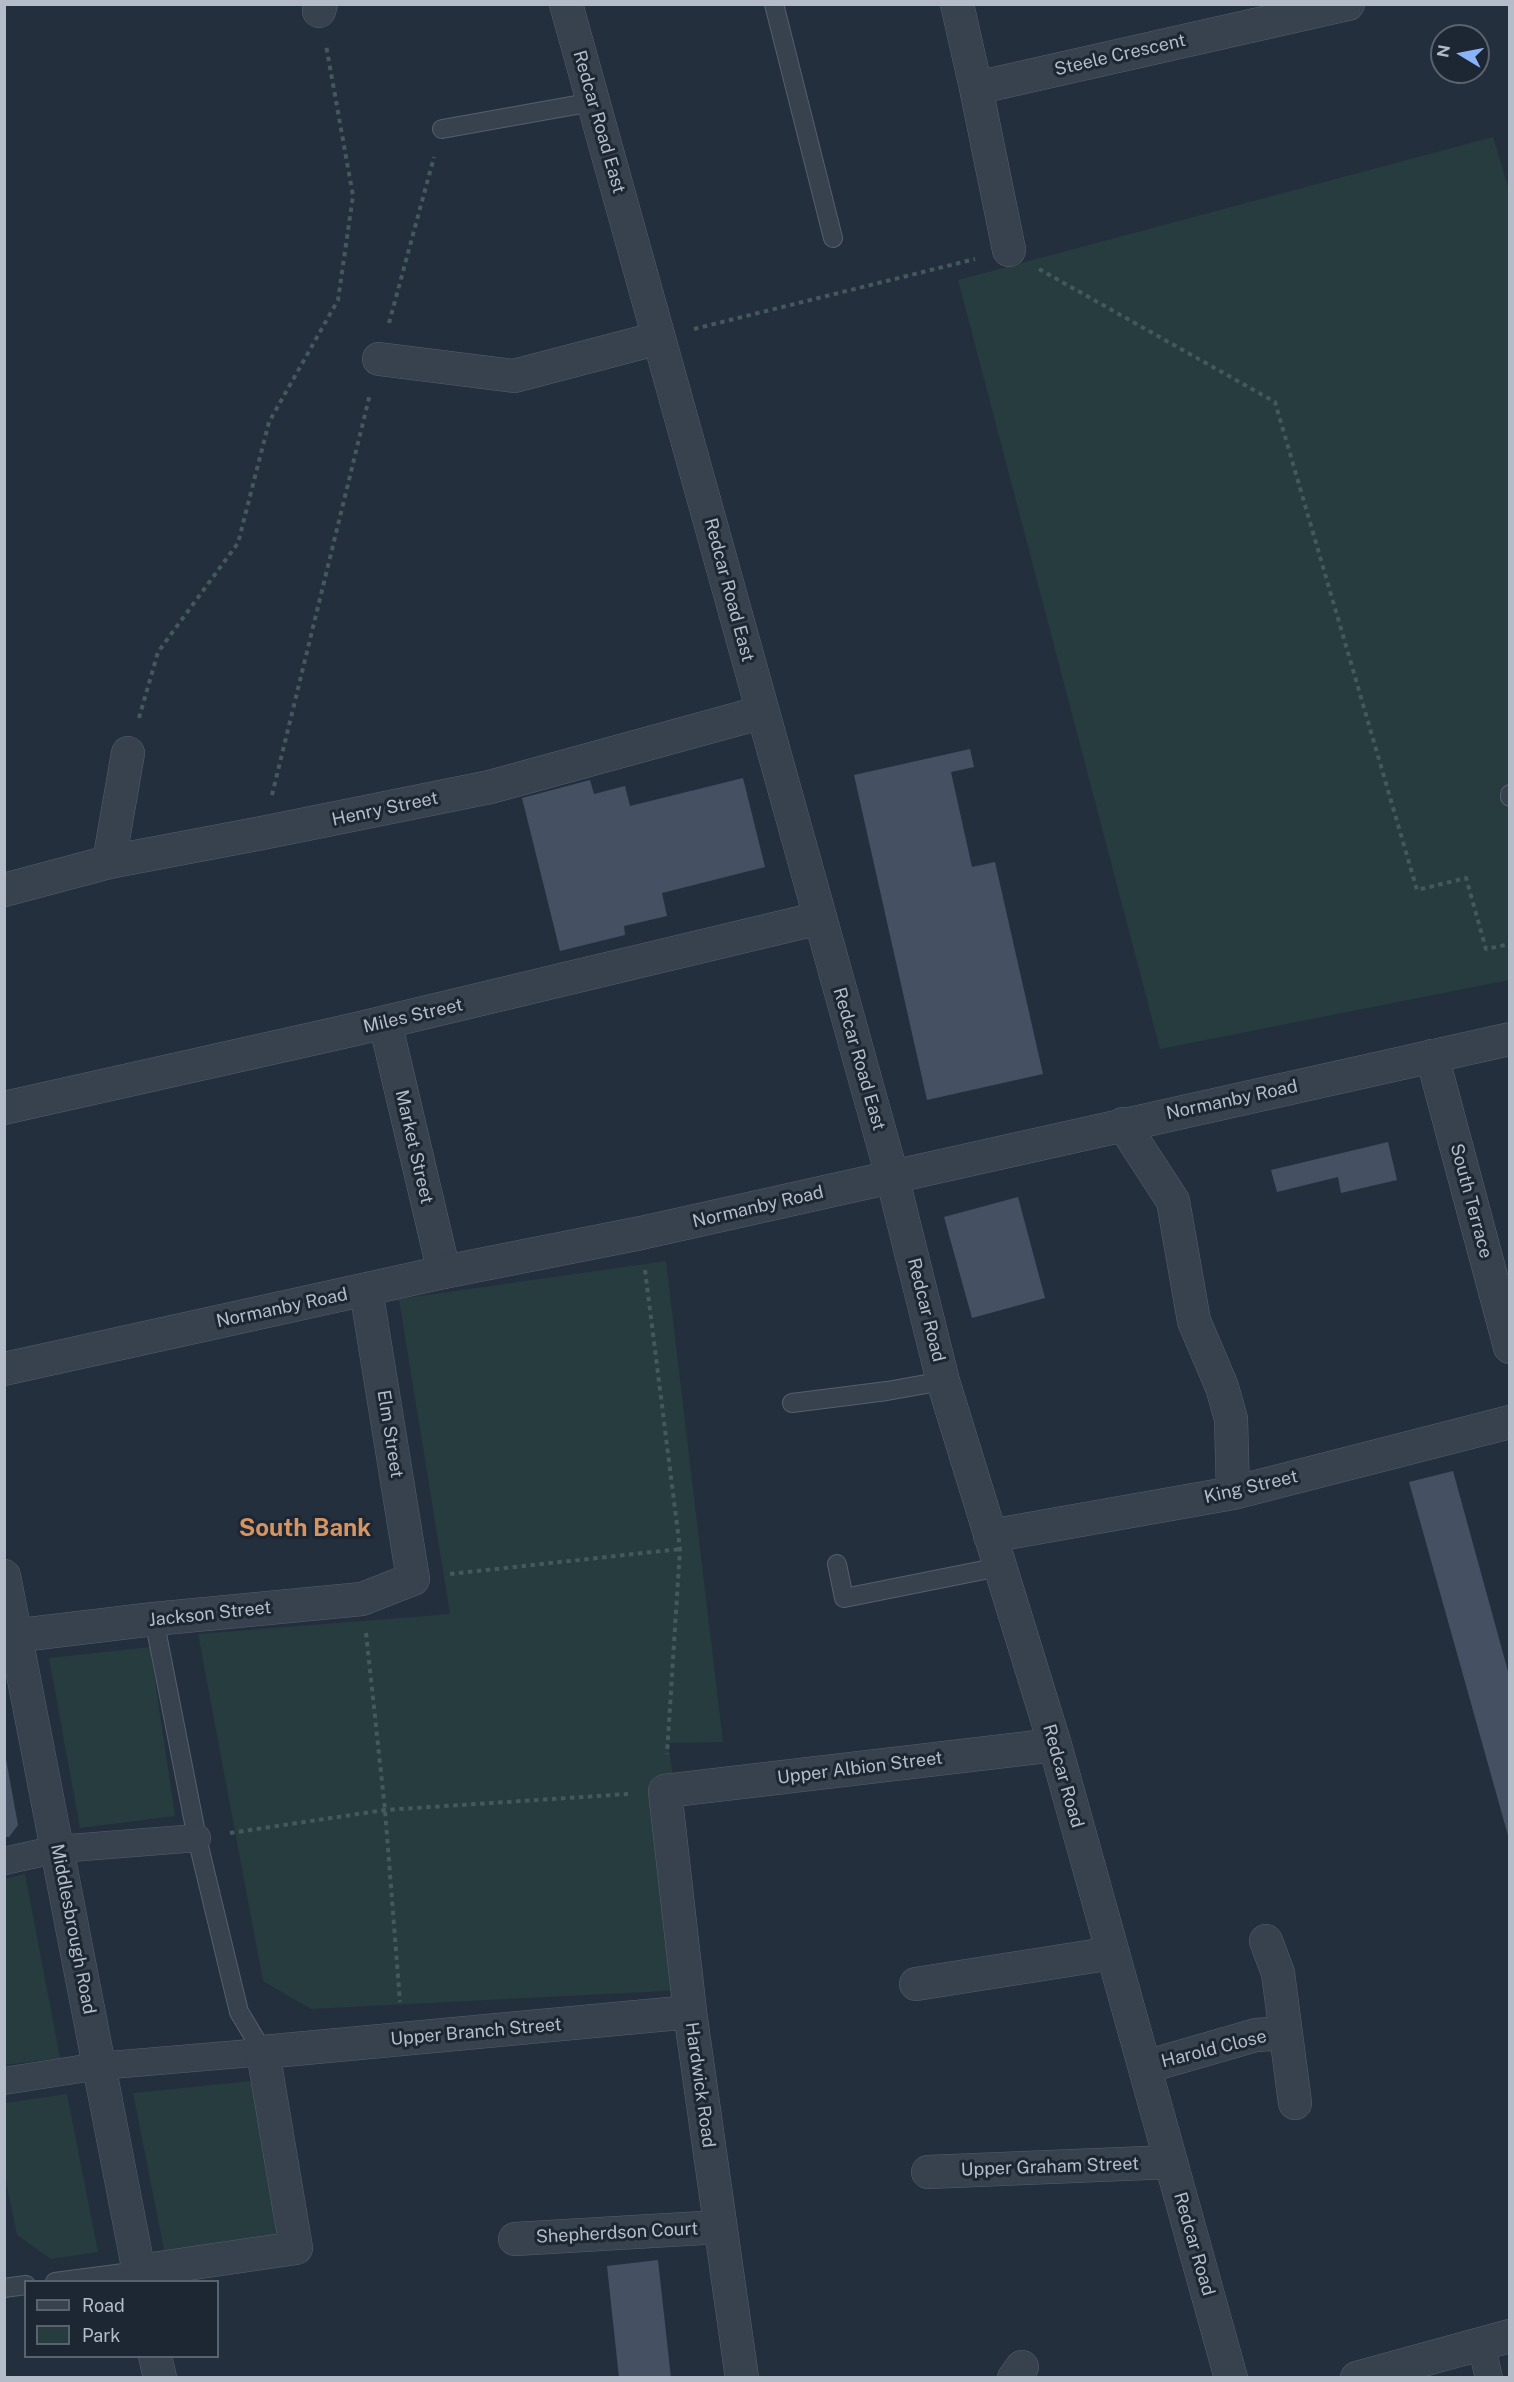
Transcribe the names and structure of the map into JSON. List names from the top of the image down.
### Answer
{
  "streets": {
    "street": [
      "Steele Crescent",
      "Redcar Road East",
      "Henry Street",
      "Miles Street",
      "Normanby Road",
      "Market Street",
      "South Terrace",
      "Redcar Road",
      "Elm Street",
      "King Street",
      "Jackson Street",
      "Upper Albion Street",
      "Middlesbrough Road",
      "Upper Branch Street",
      "Harold Close",
      "Hardwick Road",
      "Upper Graham Street",
      "Shepherdson Court"
    ]
  },
  "crossings": [
    ["Redcar Road East", "Henry Street"],
    ["Redcar Road East", "Miles Street"],
    ["Redcar Road East", "Normanby Road"],
    ["Redcar Road East", "Redcar Road"],
    ["Miles Street", "Market Street"],
    ["Normanby Road", "Market Street"],
    ["Normanby Road", "South Terrace"],
    ["Normanby Road", "Redcar Road"],
    ["Normanby Road", "Elm Street"],
    ["Redcar Road", "King Street"],
    ["Redcar Road", "Upper Albion Street"],
    ["Redcar Road", "Harold Close"],
    ["Redcar Road", "Upper Graham Street"],
    ["Elm Street", "Jackson Street"],
    ["Jackson Street", "Middlesbrough Road"],
    ["Upper Albion Street", "Hardwick Road"],
    ["Upper Branch Street", "Hardwick Road"],
    ["Hardwick Road", "Shepherdson Court"]
  ],
  "districts": ["South Bank"],
  "legend": ["Road", "Park"],
  "north": "left"
}
